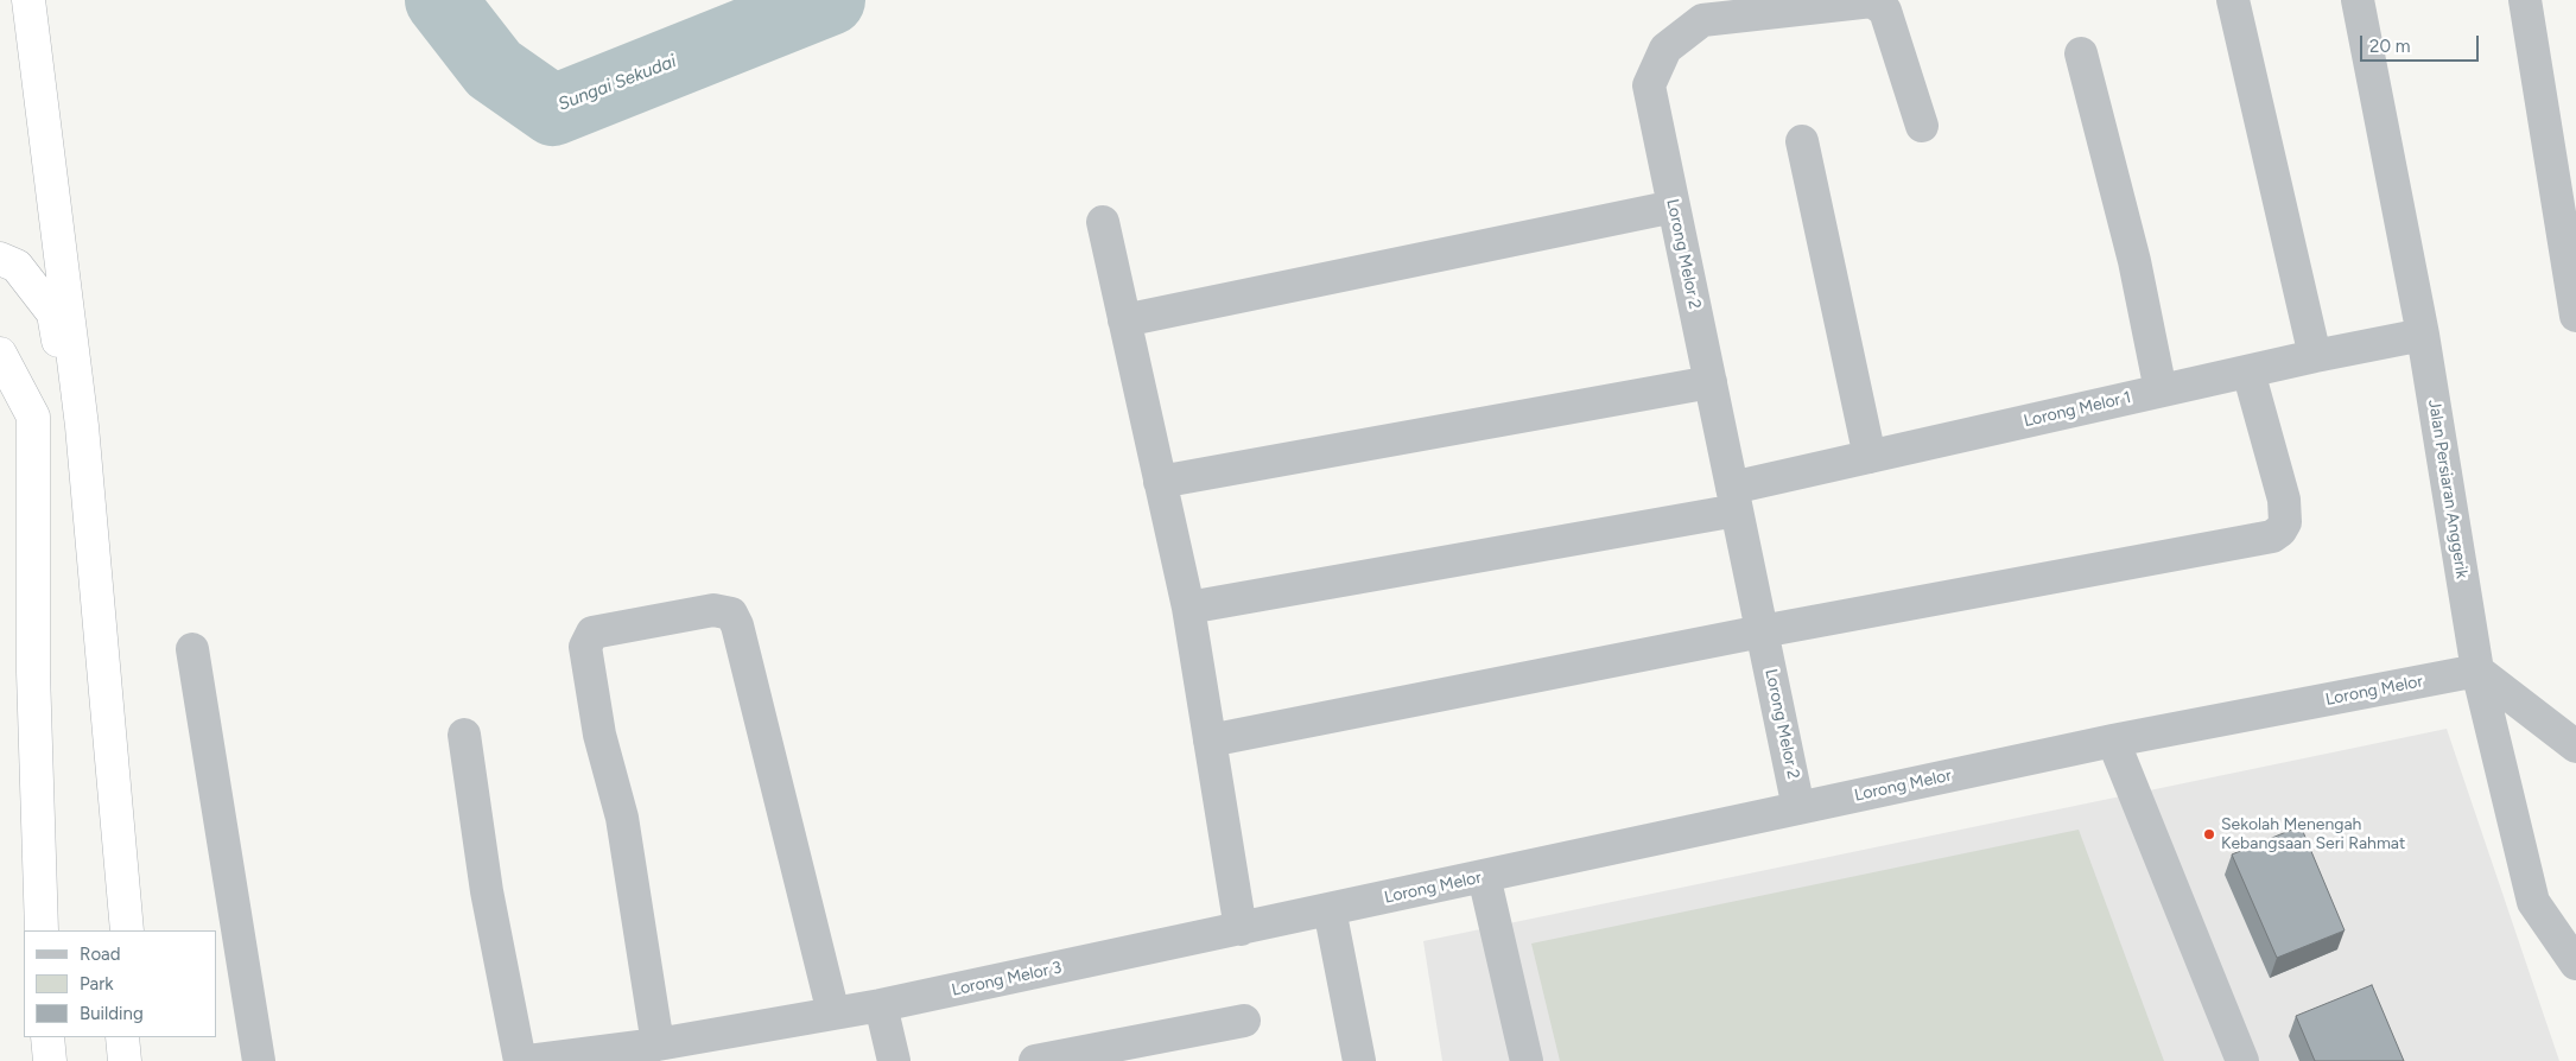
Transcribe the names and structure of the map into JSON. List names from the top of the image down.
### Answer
{
  "streets": {
    "street": [
      "Lorong Melor 2",
      "Lorong Melor 1",
      "Jalan Persiaran Anggerik",
      "Lorong Melor",
      "Lorong Melor 3"
    ]
  },
  "crossings": [
    ["Lorong Melor 2", "Lorong Melor 1"],
    ["Lorong Melor 2", "Lorong Melor"],
    ["Lorong Melor 1", "Jalan Persiaran Anggerik"],
    ["Jalan Persiaran Anggerik", "Lorong Melor"],
    ["Lorong Melor", "Lorong Melor 3"]
  ],
  "water": ["Sungai Sekudai"],
  "places": ["Sekolah Menengah Kebangsaan Seri Rahmat"],
  "legend": ["Road", "Park", "Building"],
  "scale_bar": "20 m"
}
